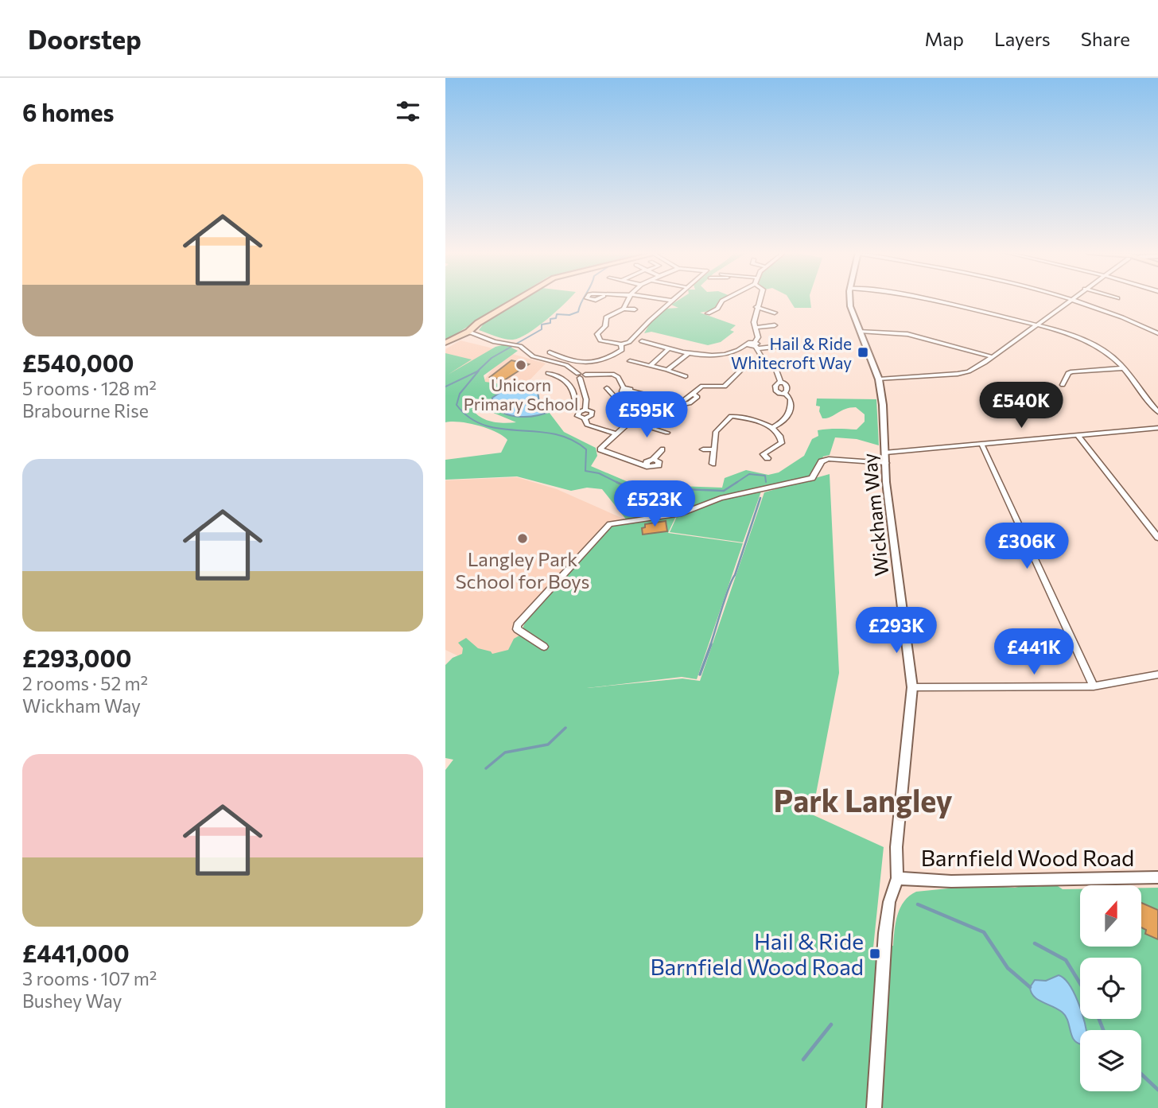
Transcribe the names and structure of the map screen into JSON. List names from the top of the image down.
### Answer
{
  "streets": {
    "street": ["Wickham Way", "Barnfield Wood Road"]
  },
  "crossings": [
    ["Wickham Way", "Barnfield Wood Road"]
  ],
  "districts": ["Park Langley"],
  "places": {
    "transit": ["Hail & Ride Whitecroft Way", "Hail & Ride Barnfield Wood Road"],
    "other": ["Unicorn Primary School", "Langley Park School for Boys"]
  },
  "north": "top",
  "page": {
    "header": "Doorstep",
    "nav": ["Map", "Layers", "Share"],
    "heading": "6 homes",
    "list": [
      {
        "name": "£540,000",
        "note": "5 rooms · 128 m² · Brabourne Rise"
      },
      {
        "name": "£293,000",
        "note": "2 rooms · 52 m² · Wickham Way"
      },
      {
        "name": "£441,000",
        "note": "3 rooms · 107 m² · Bushey Way"
      }
    ],
    "price": [
      "£540K",
      "£595K",
      "£523K",
      "£306K",
      "£293K",
      "£441K"
    ]
  }
}
